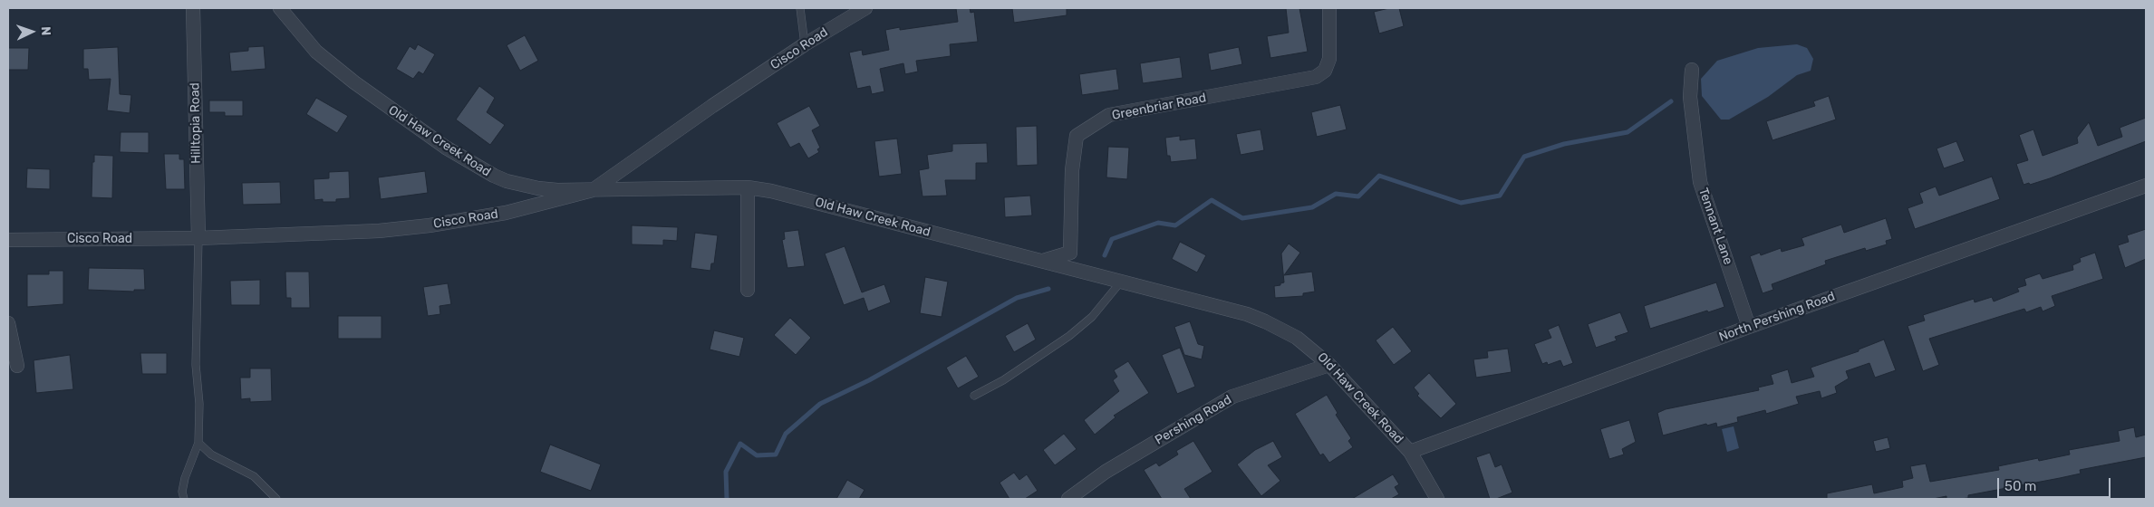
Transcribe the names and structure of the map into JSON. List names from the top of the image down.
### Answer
{
  "streets": {
    "street": [
      "Cisco Road",
      "Greenbriar Road",
      "Hilltopia Road",
      "Old Haw Creek Road",
      "Tennant Lane",
      "North Pershing Road",
      "Pershing Road"
    ]
  },
  "crossings": [
    ["Cisco Road", "Hilltopia Road"],
    ["Cisco Road", "Old Haw Creek Road"],
    ["Greenbriar Road", "Old Haw Creek Road"],
    ["Old Haw Creek Road", "North Pershing Road"],
    ["Old Haw Creek Road", "Pershing Road"],
    ["Tennant Lane", "North Pershing Road"]
  ],
  "scale_bar": "50 m",
  "north": "right"
}
